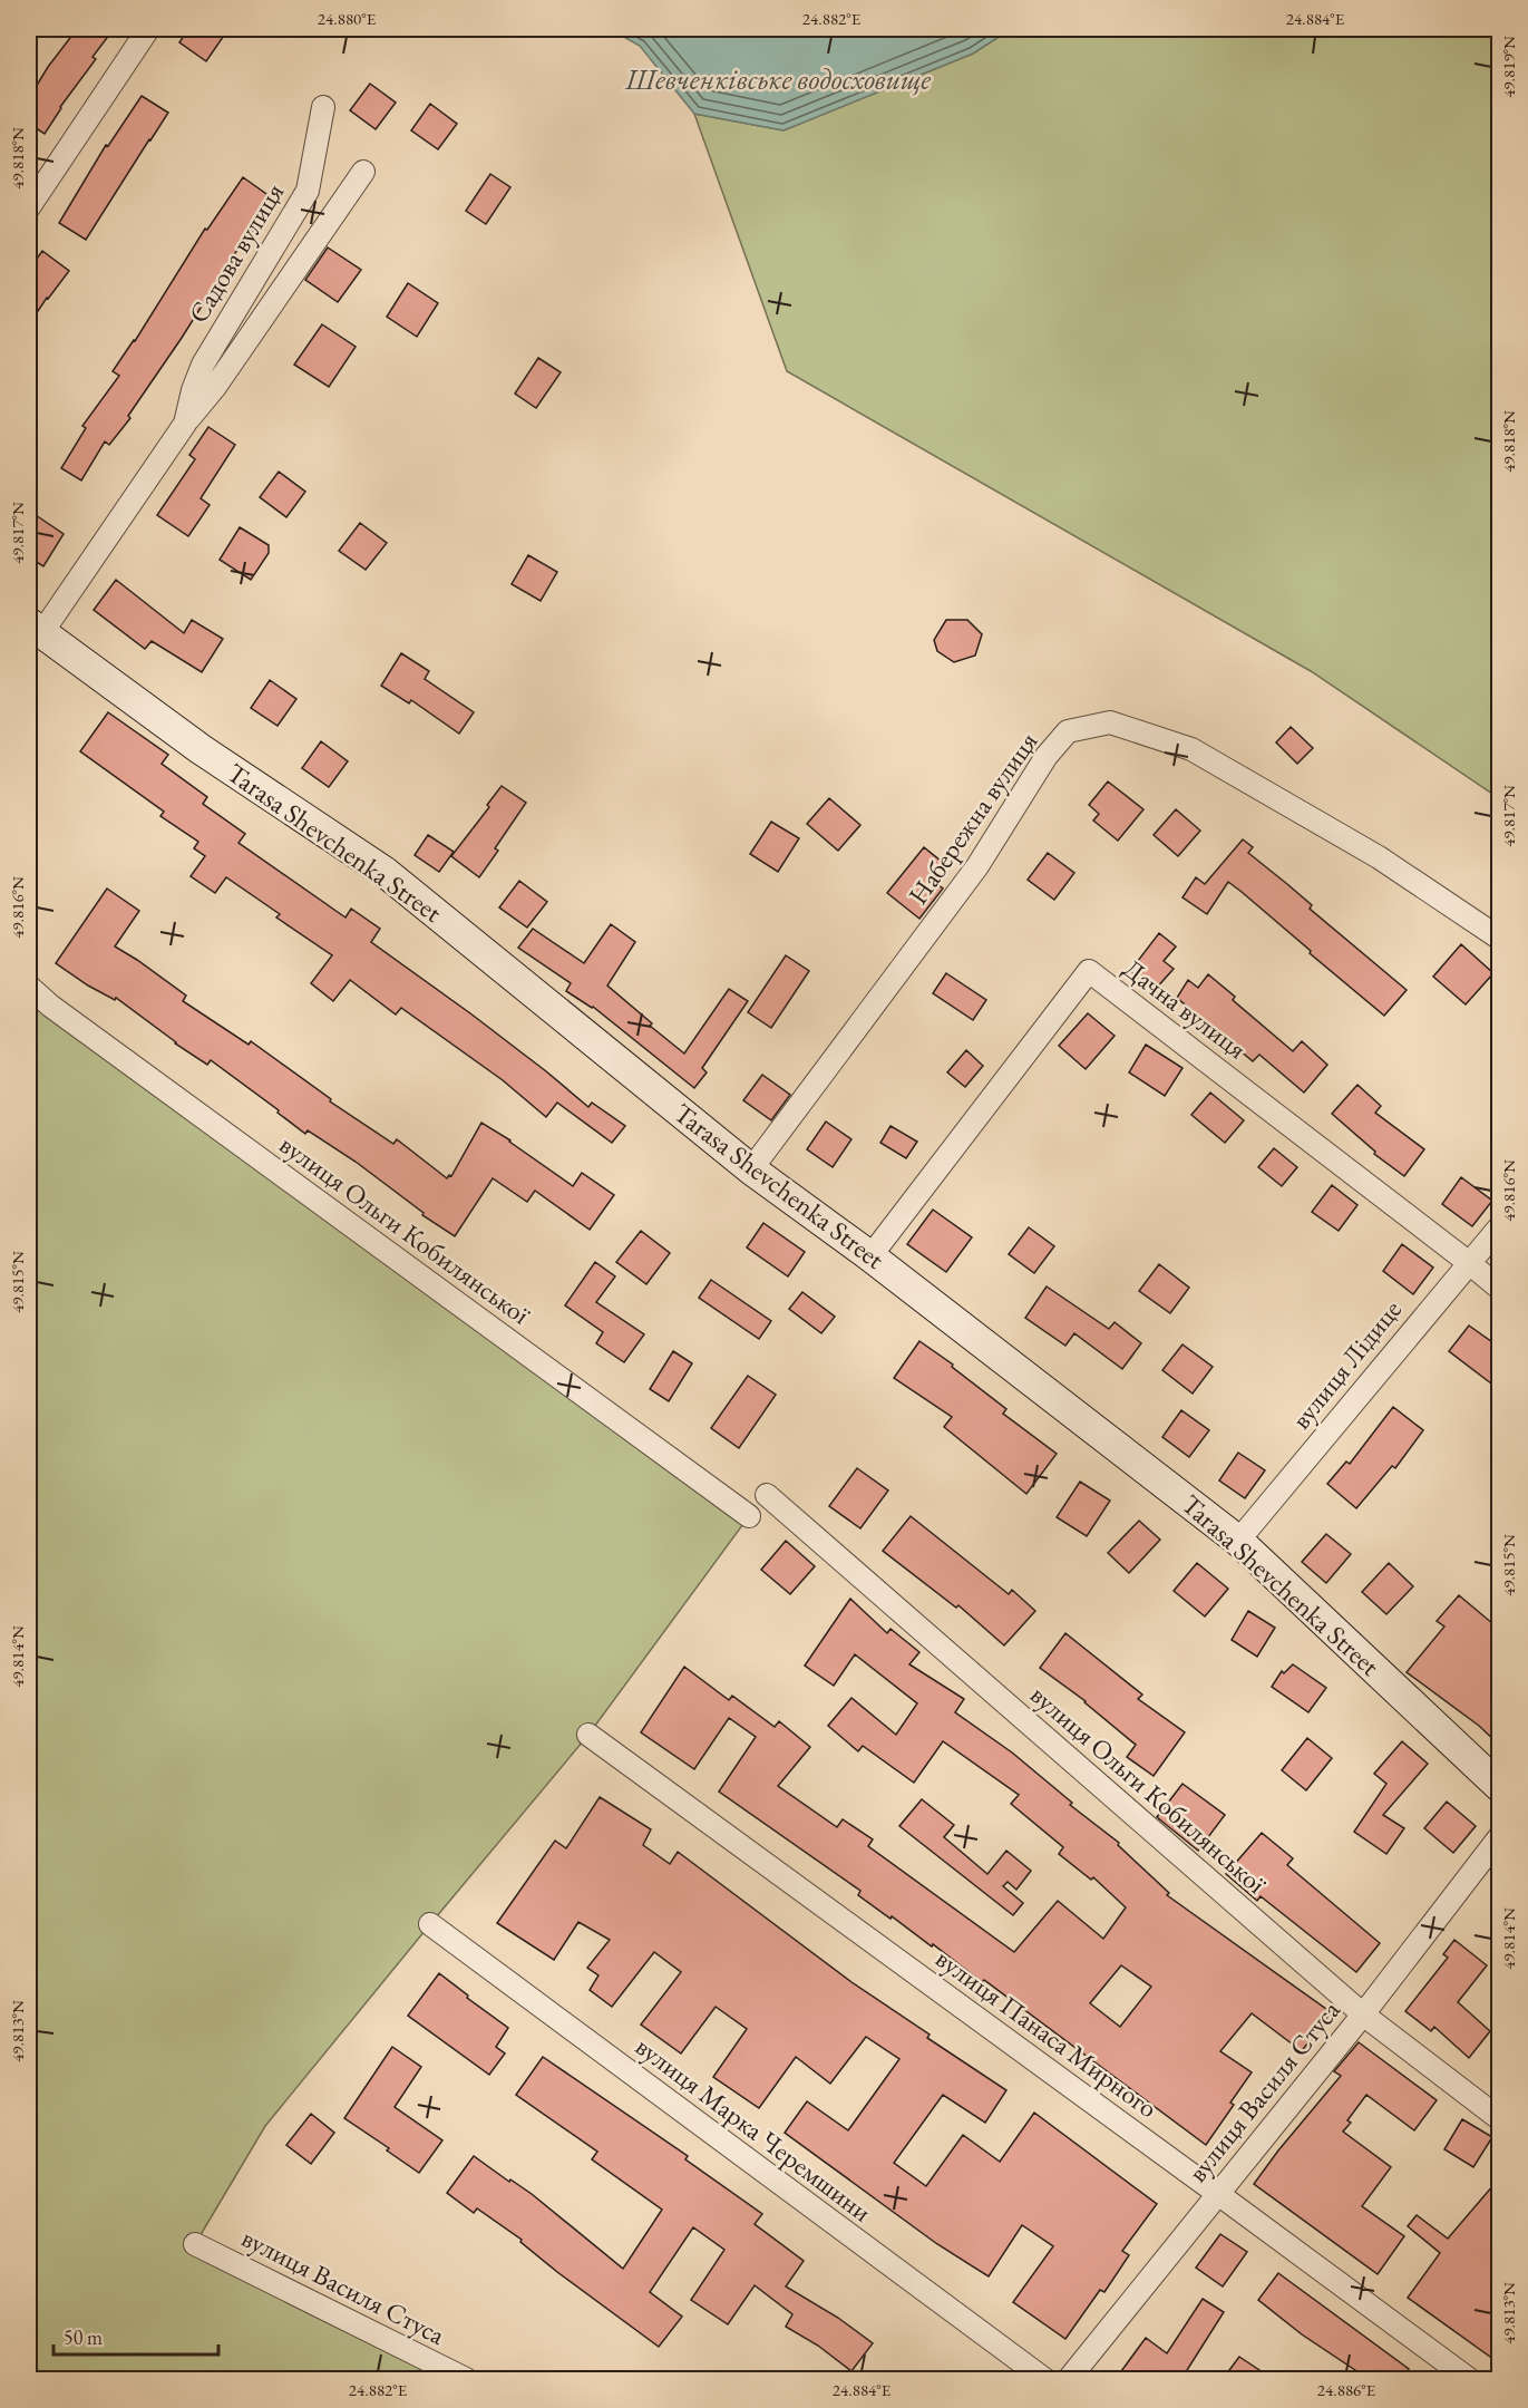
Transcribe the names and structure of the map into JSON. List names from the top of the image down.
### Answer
{
  "streets": {
    "main road": ["Tarasa Shevchenka Street"],
    "street": [
      "Садова вулиця",
      "Набережна вулиця",
      "Дачна вулиця",
      "вулиця Ольги Кобилянської",
      "вулиця Лідице",
      "вулиця Панаса Мирного",
      "вулиця Василя Стуса",
      "вулиця Марка Черемшини"
    ]
  },
  "crossings": [
    ["Садова вулиця", "Tarasa Shevchenka Street"],
    ["Набережна вулиця", "Tarasa Shevchenka Street"],
    ["Tarasa Shevchenka Street", "Дачна вулиця"],
    ["Tarasa Shevchenka Street", "вулиця Лідице"],
    ["Дачна вулиця", "вулиця Лідице"],
    ["вулиця Ольги Кобилянської", "вулиця Василя Стуса"],
    ["вулиця Панаса Мирного", "вулиця Василя Стуса"]
  ],
  "water": ["Шевченківське водосховище"],
  "scale_bar": "50 m",
  "coordinates": [
    "24.880°E",
    "24.882°E",
    "24.884°E",
    "49.819°N",
    "49.818°N",
    "49.817°N",
    "49.816°N",
    "49.815°N",
    "49.814°N",
    "49.813°N",
    "24.886°E"
  ]
}
